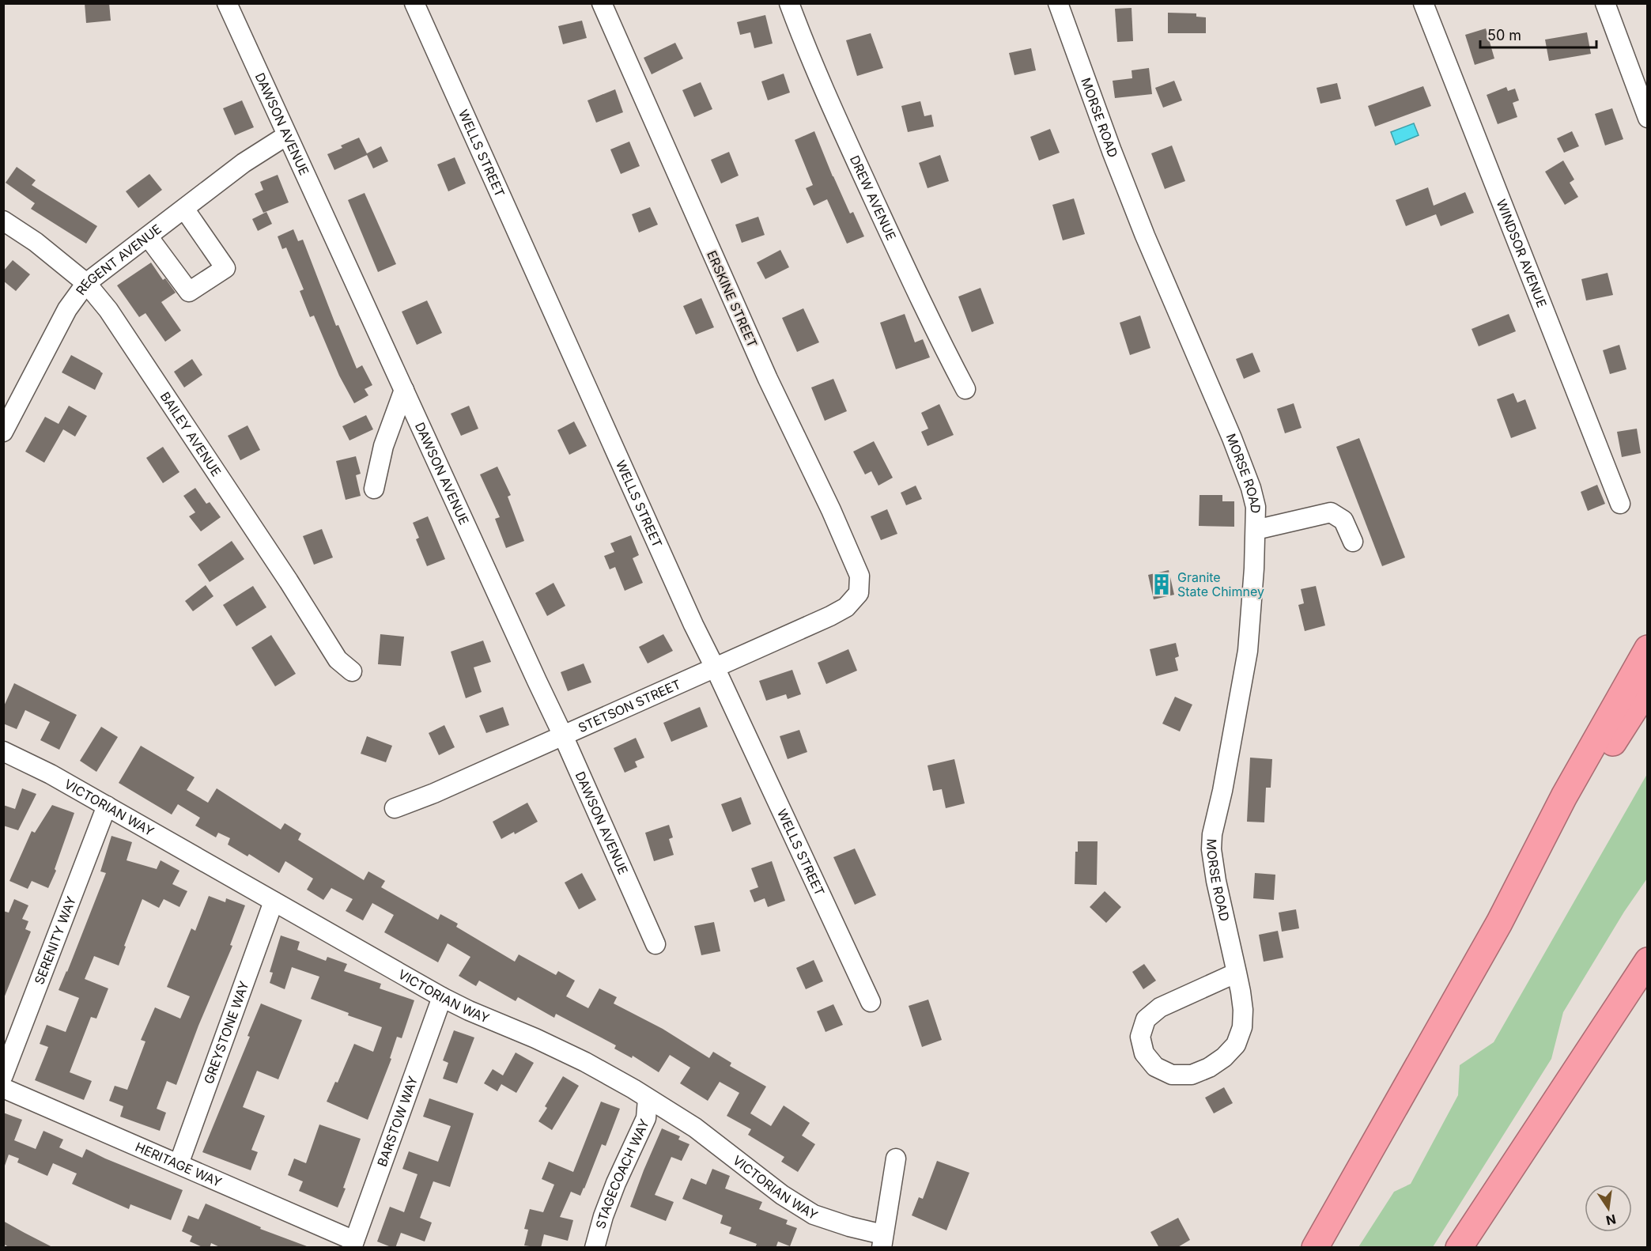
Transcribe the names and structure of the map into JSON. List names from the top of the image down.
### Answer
{
  "streets": {
    "street": [
      "MORSE ROAD",
      "DAWSON AVENUE",
      "WELLS STREET",
      "DREW AVENUE",
      "WINDSOR AVENUE",
      "REGENT AVENUE",
      "ERSKINE STREET",
      "BAILEY AVENUE",
      "STETSON STREET",
      "VICTORIAN WAY",
      "SERENITY WAY",
      "GREYSTONE WAY",
      "BARSTOW WAY",
      "HERITAGE WAY",
      "STAGECOACH WAY"
    ]
  },
  "crossings": [
    ["DAWSON AVENUE", "REGENT AVENUE"],
    ["DAWSON AVENUE", "STETSON STREET"],
    ["WELLS STREET", "STETSON STREET"],
    ["REGENT AVENUE", "BAILEY AVENUE"],
    ["ERSKINE STREET", "STETSON STREET"],
    ["VICTORIAN WAY", "SERENITY WAY"],
    ["VICTORIAN WAY", "GREYSTONE WAY"],
    ["VICTORIAN WAY", "BARSTOW WAY"],
    ["VICTORIAN WAY", "STAGECOACH WAY"],
    ["GREYSTONE WAY", "HERITAGE WAY"],
    ["BARSTOW WAY", "HERITAGE WAY"]
  ],
  "places": {
    "building": ["Granite State Chimney"]
  },
  "scale_bar": "50 m",
  "north": "bottom"
}
